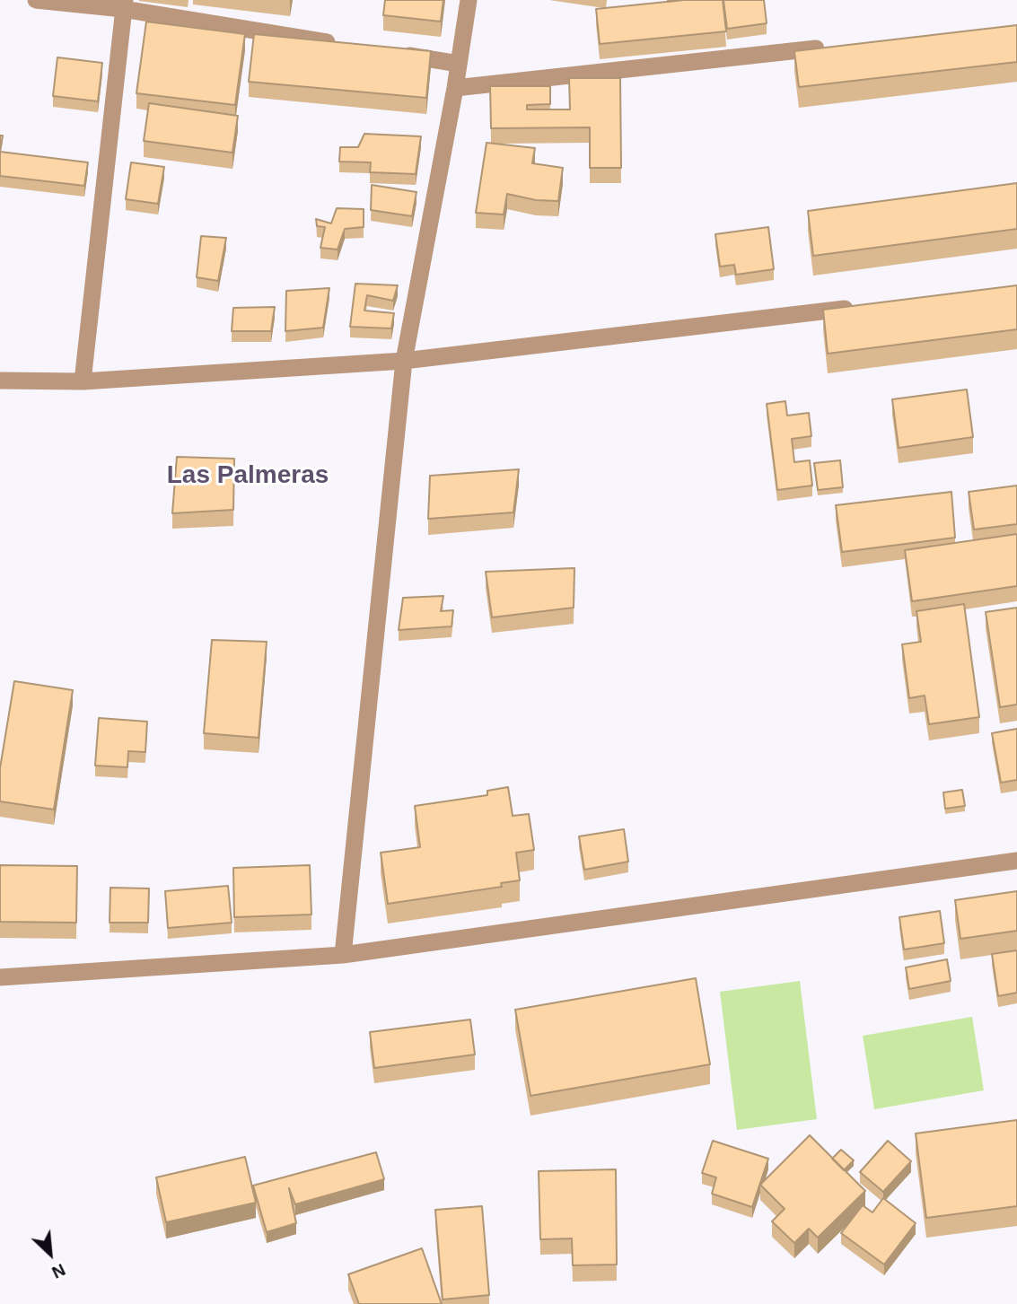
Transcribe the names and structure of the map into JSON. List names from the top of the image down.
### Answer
{
  "districts": ["Las Palmeras"],
  "north": "bottom right"
}
